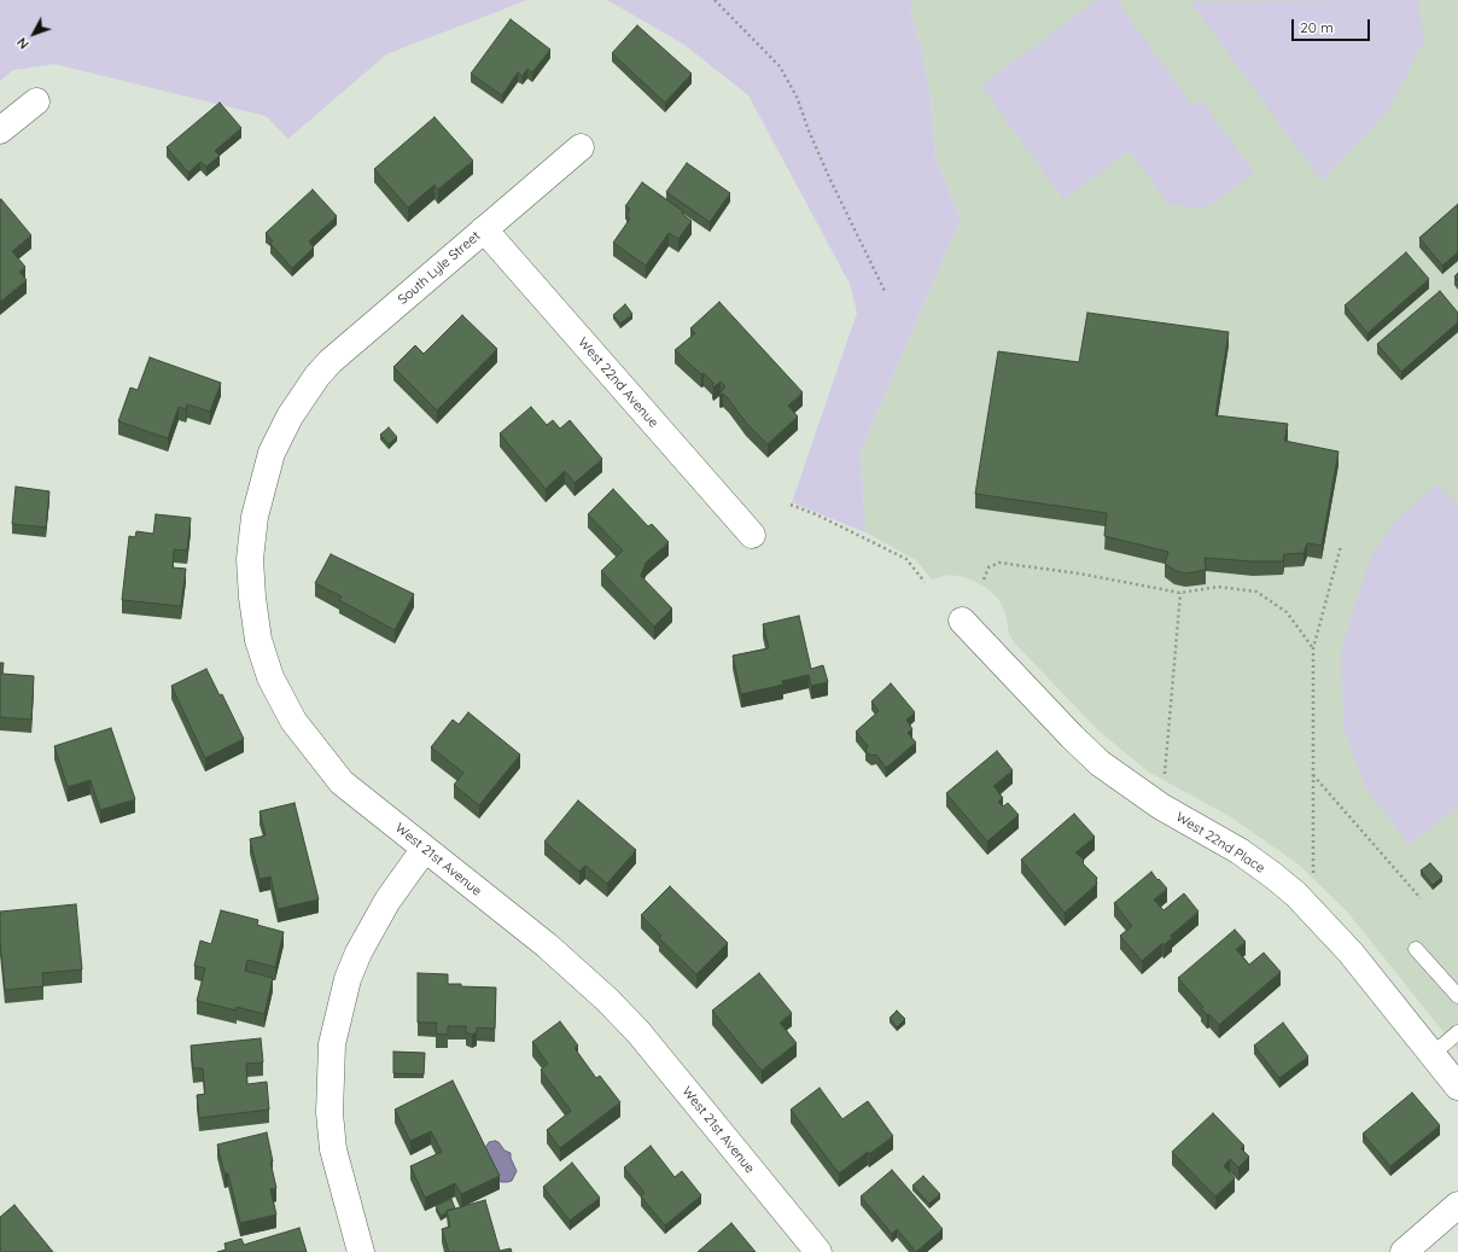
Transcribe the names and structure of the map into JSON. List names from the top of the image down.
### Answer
{
  "streets": {
    "street": [
      "South Lyle Street",
      "West 22nd Avenue",
      "West 22nd Place",
      "West 21st Avenue"
    ]
  },
  "crossings": [
    ["South Lyle Street", "West 22nd Avenue"],
    ["South Lyle Street", "West 21st Avenue"]
  ],
  "scale_bar": "20 m",
  "north": "bottom left"
}
